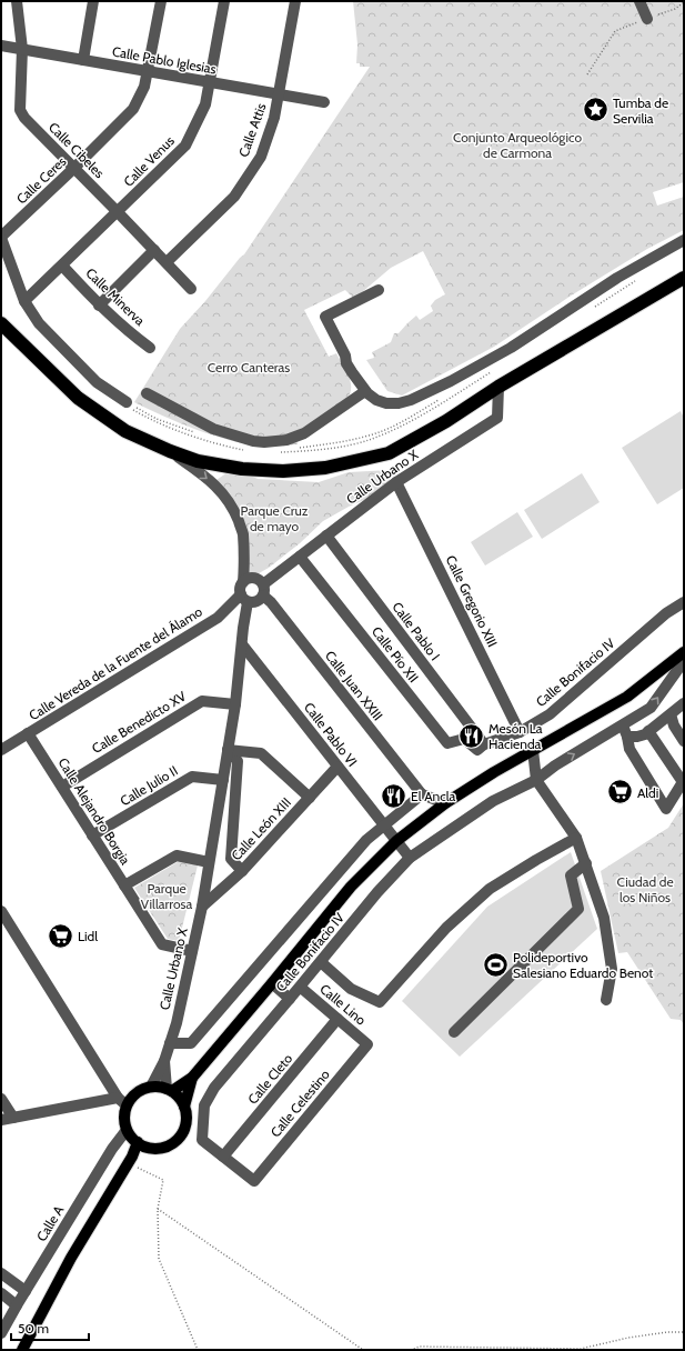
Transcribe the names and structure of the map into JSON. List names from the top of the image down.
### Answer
{
  "streets": {
    "street": [
      "Calle Pablo Iglesias",
      "Calle Attis",
      "Calle Cibeles",
      "Calle Venus",
      "Calle Ceres",
      "Calle Minerva",
      "Calle Urbano X",
      "Calle Gregorio XIII",
      "Calle Pablo I",
      "Calle Pío XII",
      "Calle Vereda de la Fuente del Álamo",
      "Calle Bonifacio IV",
      "Calle Juan XXIII",
      "Calle Benedicto XV",
      "Calle Pablo VI",
      "Calle Julio II",
      "Calle Alejandro Borgia",
      "Calle León XIII",
      "Calle Lino",
      "Calle Cleto",
      "Calle Celestino",
      "Calle A"
    ]
  },
  "crossings": [
    ["Calle Pablo Iglesias", "Calle Attis"],
    ["Calle Pablo Iglesias", "Calle Cibeles"],
    ["Calle Pablo Iglesias", "Calle Venus"],
    ["Calle Pablo Iglesias", "Calle Ceres"],
    ["Calle Attis", "Calle Cibeles"],
    ["Calle Cibeles", "Calle Venus"],
    ["Calle Cibeles", "Calle Ceres"],
    ["Calle Venus", "Calle Minerva"],
    ["Calle Urbano X", "Calle Gregorio XIII"],
    ["Calle Urbano X", "Calle Pablo I"],
    ["Calle Urbano X", "Calle Pío XII"],
    ["Calle Urbano X", "Calle Vereda de la Fuente del Álamo"],
    ["Calle Urbano X", "Calle Juan XXIII"],
    ["Calle Urbano X", "Calle Benedicto XV"],
    ["Calle Urbano X", "Calle Pablo VI"],
    ["Calle Urbano X", "Calle Julio II"],
    ["Calle Urbano X", "Calle Alejandro Borgia"],
    ["Calle Urbano X", "Calle León XIII"],
    ["Calle Gregorio XIII", "Calle Bonifacio IV"],
    ["Calle Pablo I", "Calle Pío XII"],
    ["Calle Pablo I", "Calle Bonifacio IV"],
    ["Calle Pío XII", "Calle Bonifacio IV"],
    ["Calle Vereda de la Fuente del Álamo", "Calle Juan XXIII"],
    ["Calle Vereda de la Fuente del Álamo", "Calle Alejandro Borgia"],
    ["Calle Bonifacio IV", "Calle Pablo VI"],
    ["Calle Bonifacio IV", "Calle Lino"],
    ["Calle Bonifacio IV", "Calle Cleto"],
    ["Calle Bonifacio IV", "Calle Celestino"],
    ["Calle Benedicto XV", "Calle Alejandro Borgia"],
    ["Calle Pablo VI", "Calle León XIII"],
    ["Calle Julio II", "Calle Alejandro Borgia"],
    ["Calle Lino", "Calle Cleto"],
    ["Calle Lino", "Calle Celestino"]
  ],
  "parks": [
    "Conjunto Arqueológico de Carmona",
    "Cerro Canteras",
    "Parque Cruz de mayo",
    "Ciudad de los Niños",
    "Parque Villarrosa"
  ],
  "places": {
    "place": ["Tumba de Servilia"],
    "restaurant": ["Mesón La Hacienda", "El Ancla"],
    "supermarket": ["Aldi", "Lidl"],
    "sports": ["Polideportivo Salesiano Eduardo Benot"]
  },
  "scale_bar": "50 m"
}
